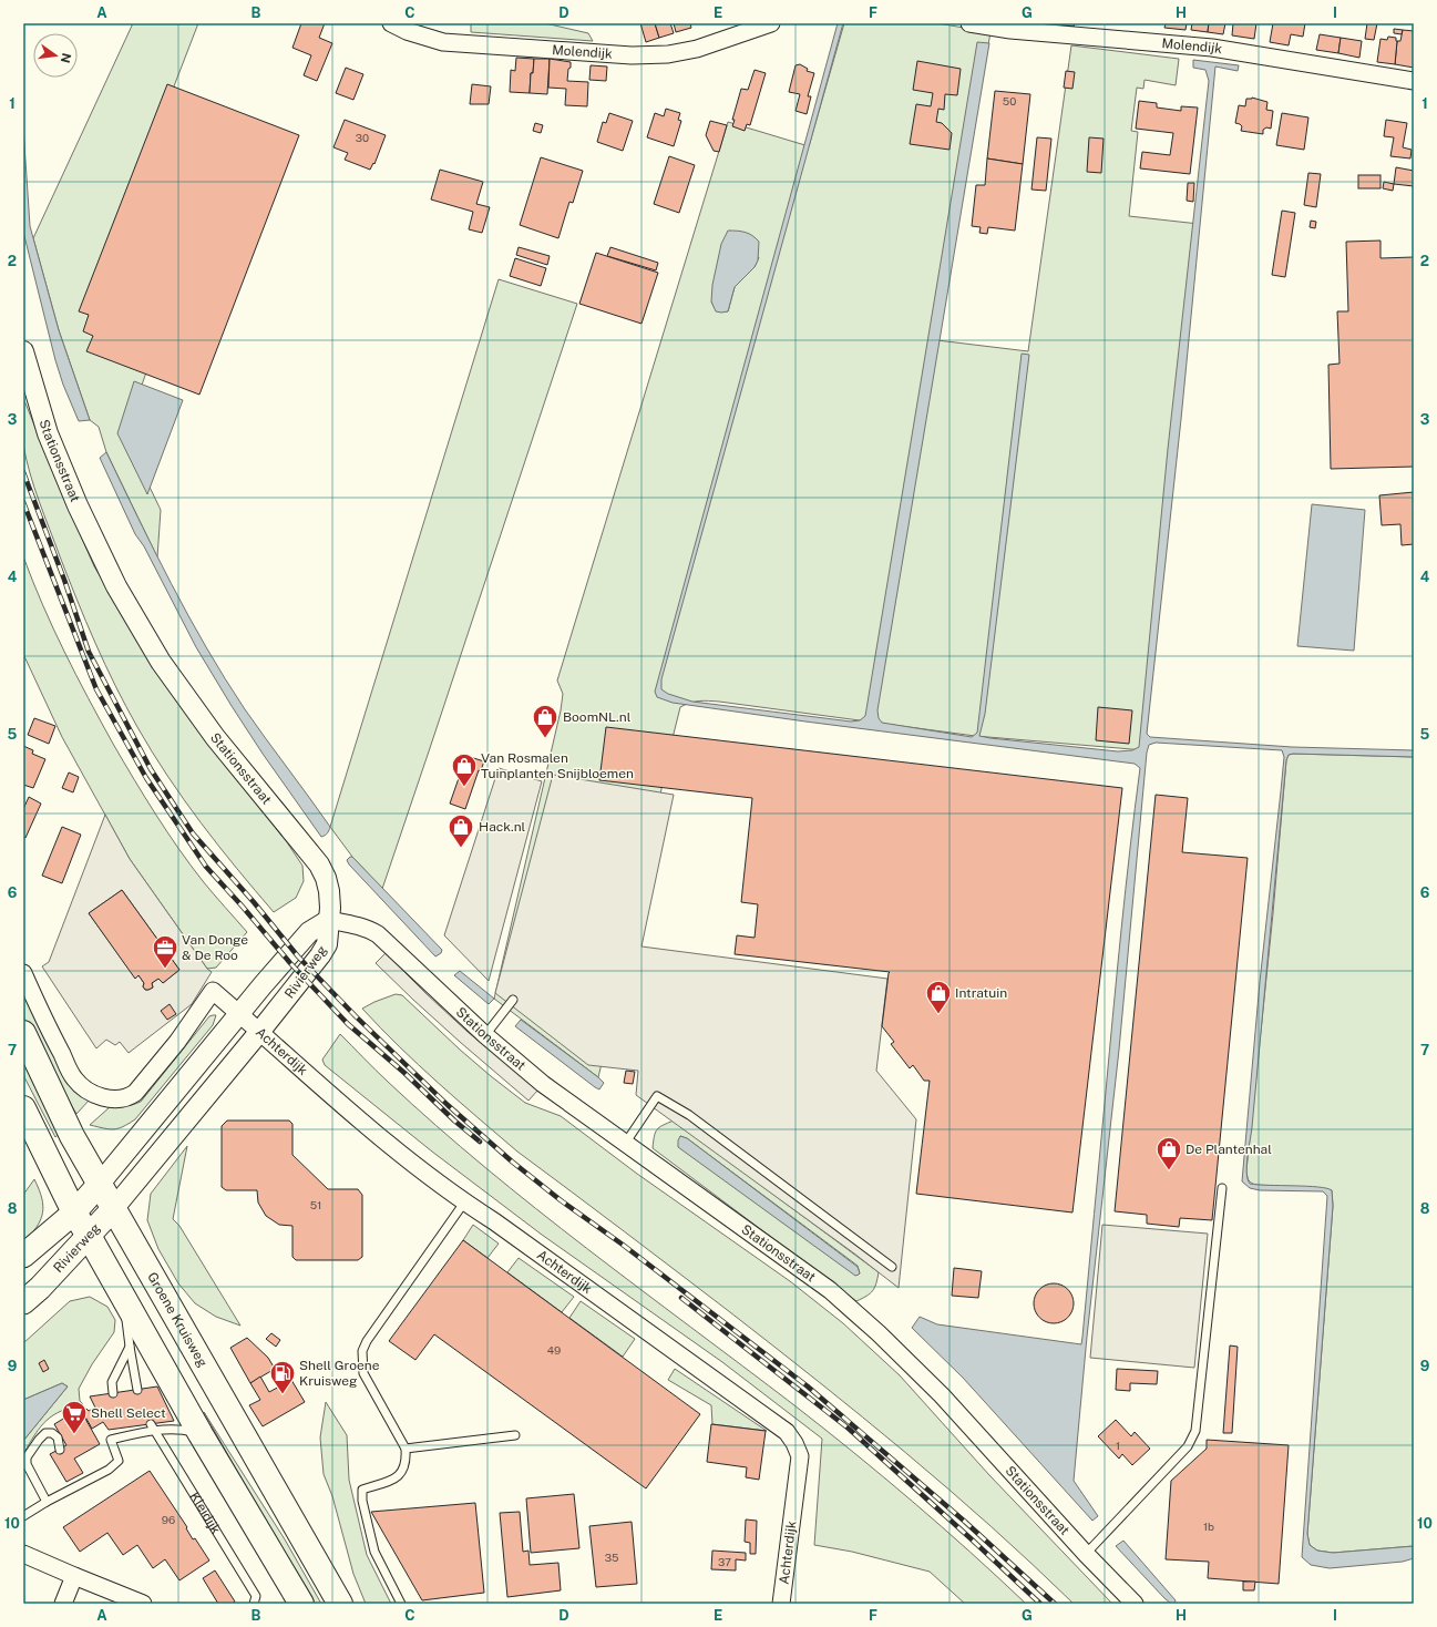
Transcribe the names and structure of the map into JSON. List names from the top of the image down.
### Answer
{
  "streets": {
    "main road": ["Rivierweg", "Groene Kruisweg"],
    "street": ["Molendijk", "Stationsstraat", "Achterdijk"],
    "lane": ["Kleidijk"]
  },
  "crossings": [
    ["Stationsstraat", "Rivierweg"],
    ["Rivierweg", "Achterdijk"],
    ["Rivierweg", "Groene Kruisweg"]
  ],
  "places": {
    "shop": [
      "BoomNL.nl",
      "Van Rosmalen Tuinplanten Snijbloemen",
      "Hack.nl",
      "Intratuin",
      "De Plantenhal"
    ],
    "office": ["Van Donge & De Roo"],
    "fuel station": ["Shell Groene Kruisweg"],
    "supermarket": ["Shell Select"]
  },
  "house_numbers": [
    "50",
    "30",
    "51",
    "49",
    "1",
    "96",
    "1b",
    "35",
    "37"
  ],
  "north": "right",
  "grid": {
    "columns": [
      "A",
      "B",
      "C",
      "D",
      "E",
      "F",
      "G",
      "H",
      "I"
    ],
    "rows": [
      "1",
      "2",
      "3",
      "4",
      "5",
      "6",
      "7",
      "8",
      "9",
      "10"
    ]
  }
}
